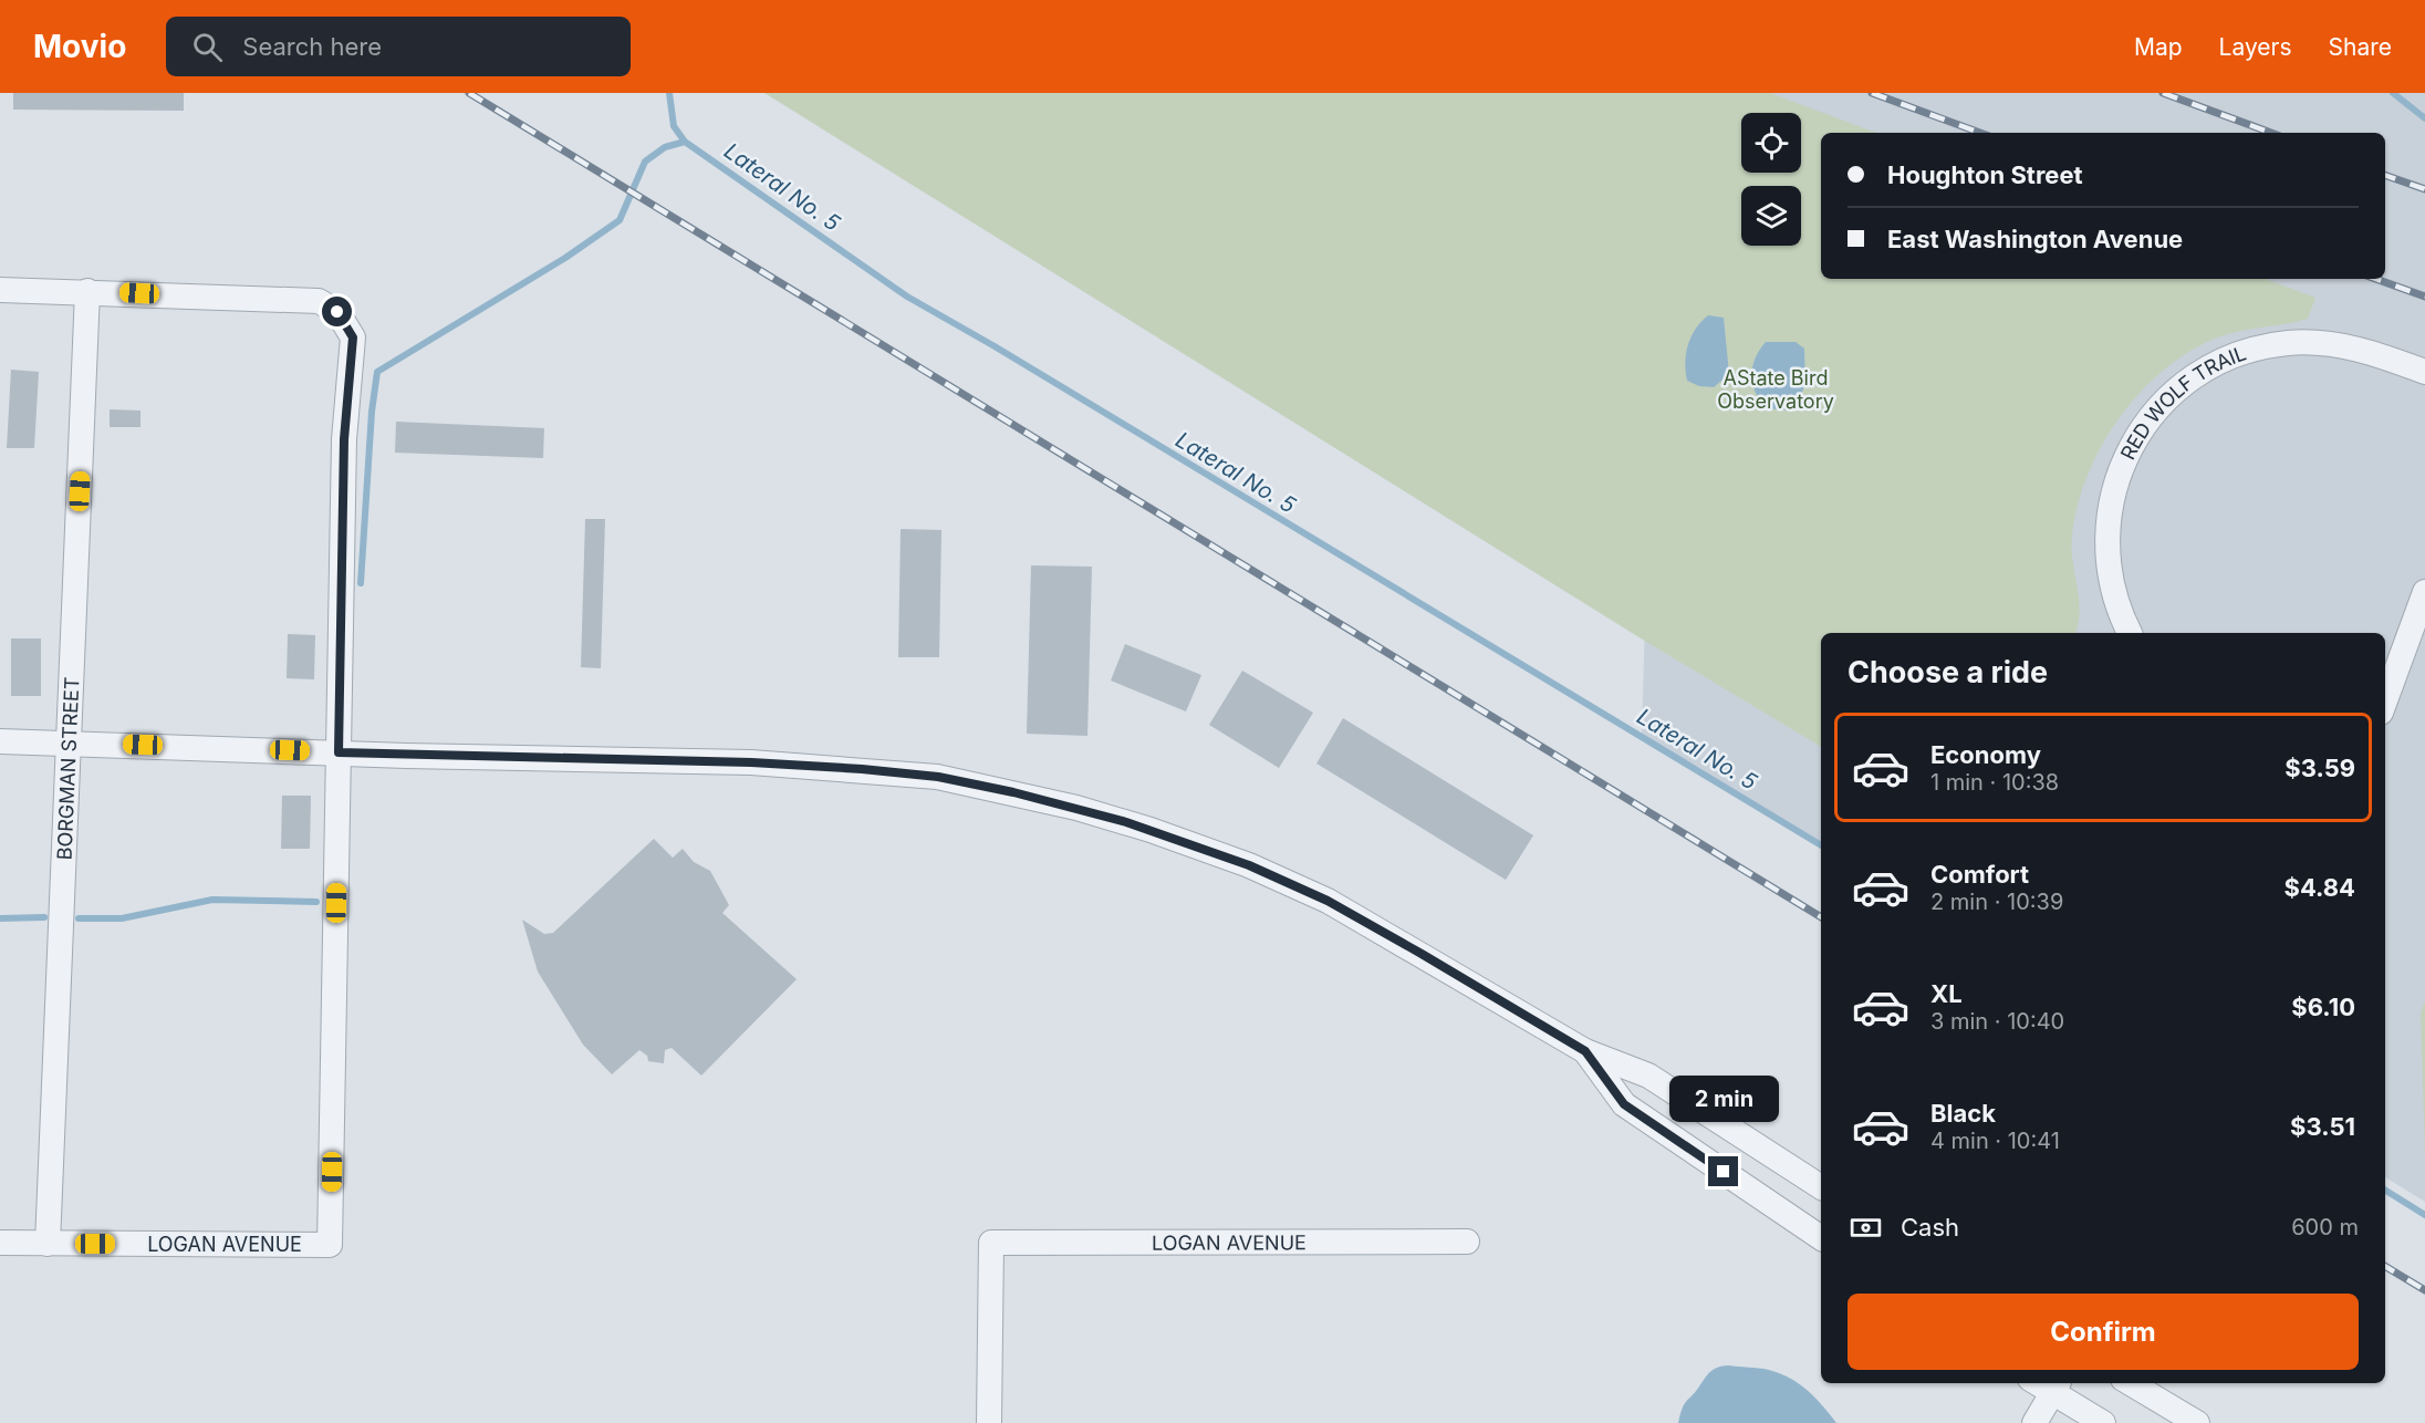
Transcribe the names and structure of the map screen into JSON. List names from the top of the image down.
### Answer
{
  "streets": {
    "street": ["RED WOLF TRAIL", "BORGMAN STREET", "LOGAN AVENUE"]
  },
  "crossings": [
    ["BORGMAN STREET", "LOGAN AVENUE"]
  ],
  "water": ["Lateral No. 5"],
  "parks": ["AState Bird Observatory"],
  "page": {
    "header": "Movio",
    "search": "Search here",
    "nav": ["Map", "Layers", "Share"],
    "banner": ["Houghton Street", "East Washington Avenue"],
    "heading": "Choose a ride",
    "list": [
      {
        "name": "Economy",
        "note": "1 min · 10:38",
        "value": "$3.59"
      },
      {
        "name": "Comfort",
        "note": "2 min · 10:39",
        "value": "$4.84"
      },
      {
        "name": "XL",
        "note": "3 min · 10:40",
        "value": "$6.10"
      },
      {
        "name": "Black",
        "note": "4 min · 10:41",
        "value": "$3.51"
      }
    ],
    "bubble": "2 min",
    "pay": ["Cash", "600 m"],
    "buttons": "Confirm"
  }
}
